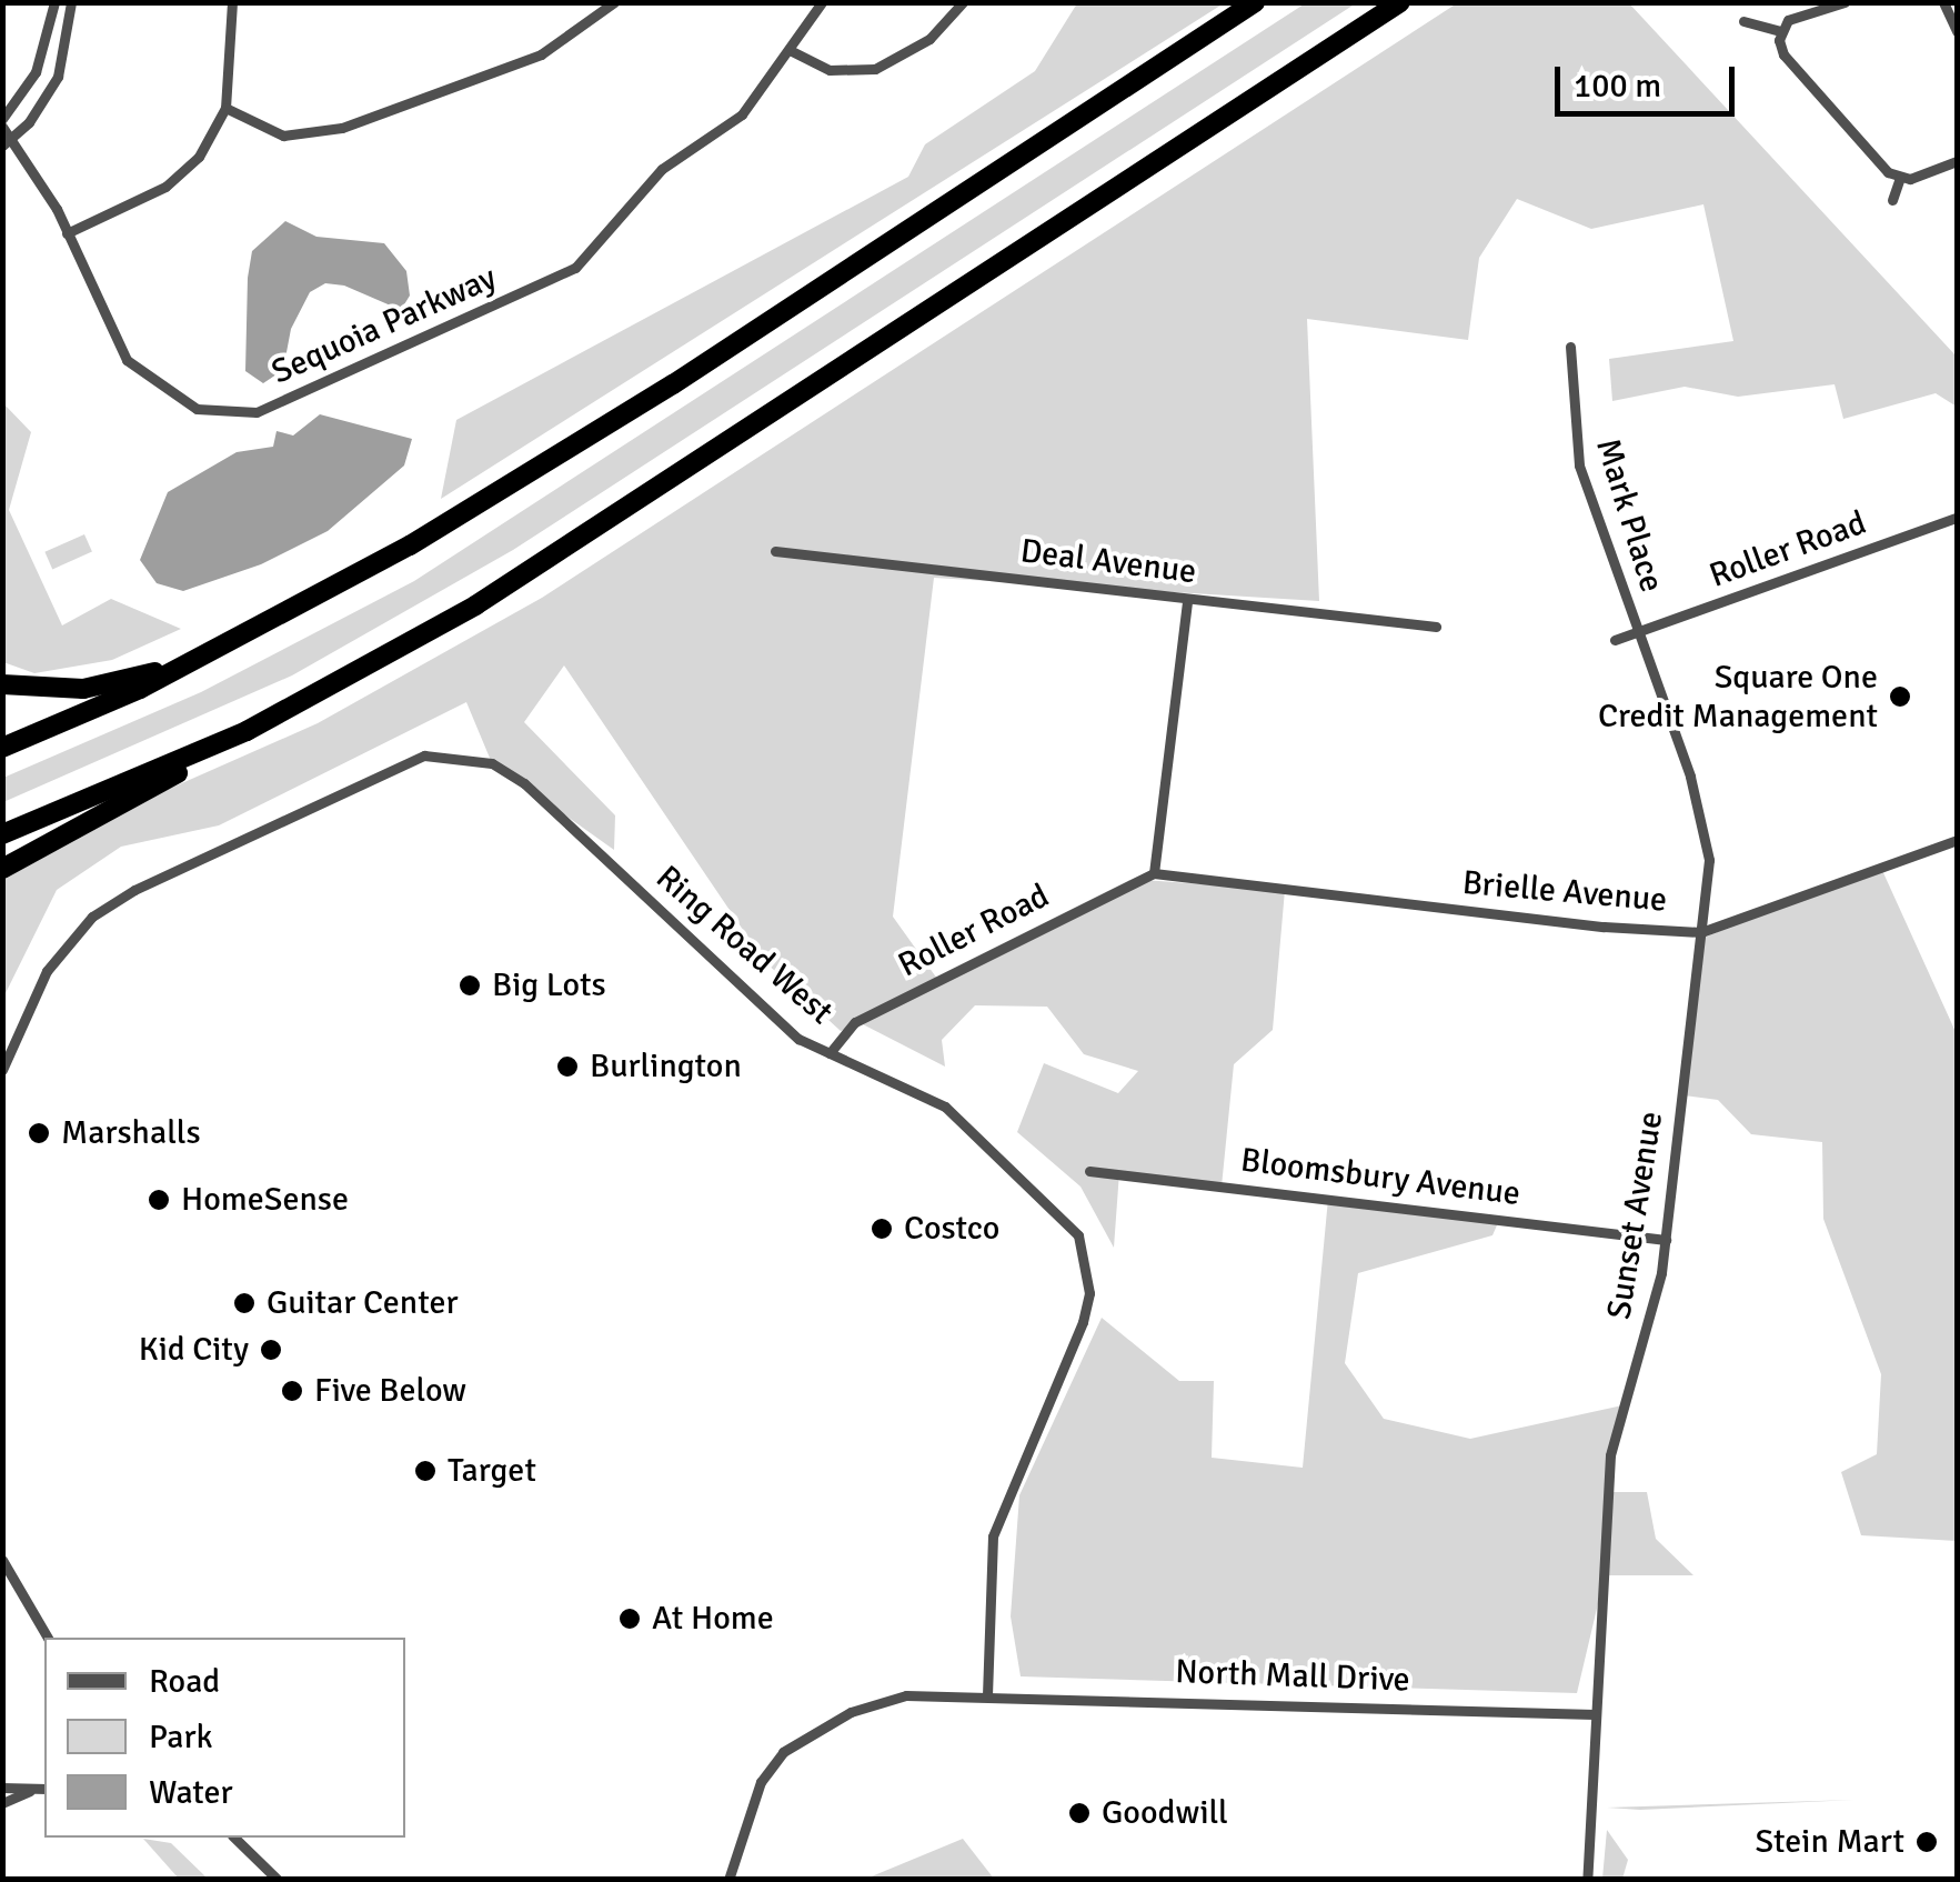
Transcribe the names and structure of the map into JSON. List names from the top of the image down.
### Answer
{
  "streets": {
    "street": [
      "Sequoia Parkway",
      "Mark Place",
      "Roller Road",
      "Deal Avenue",
      "Brielle Avenue",
      "Ring Road West",
      "Bloomsbury Avenue",
      "Sunset Avenue",
      "North Mall Drive"
    ]
  },
  "crossings": [
    ["Mark Place", "Roller Road"],
    ["Mark Place", "Sunset Avenue"],
    ["Roller Road", "Brielle Avenue"],
    ["Roller Road", "Ring Road West"],
    ["Roller Road", "Sunset Avenue"],
    ["Brielle Avenue", "Sunset Avenue"],
    ["Ring Road West", "North Mall Drive"],
    ["Bloomsbury Avenue", "Sunset Avenue"],
    ["Sunset Avenue", "North Mall Drive"]
  ],
  "places": [
    "Square One Credit Management",
    "Big Lots",
    "Burlington",
    "Marshalls",
    "HomeSense",
    "Costco",
    "Guitar Center",
    "Kid City",
    "Five Below",
    "Target",
    "At Home",
    "Goodwill",
    "Stein Mart"
  ],
  "legend": ["Road", "Park", "Water"],
  "scale_bar": "100 m"
}
